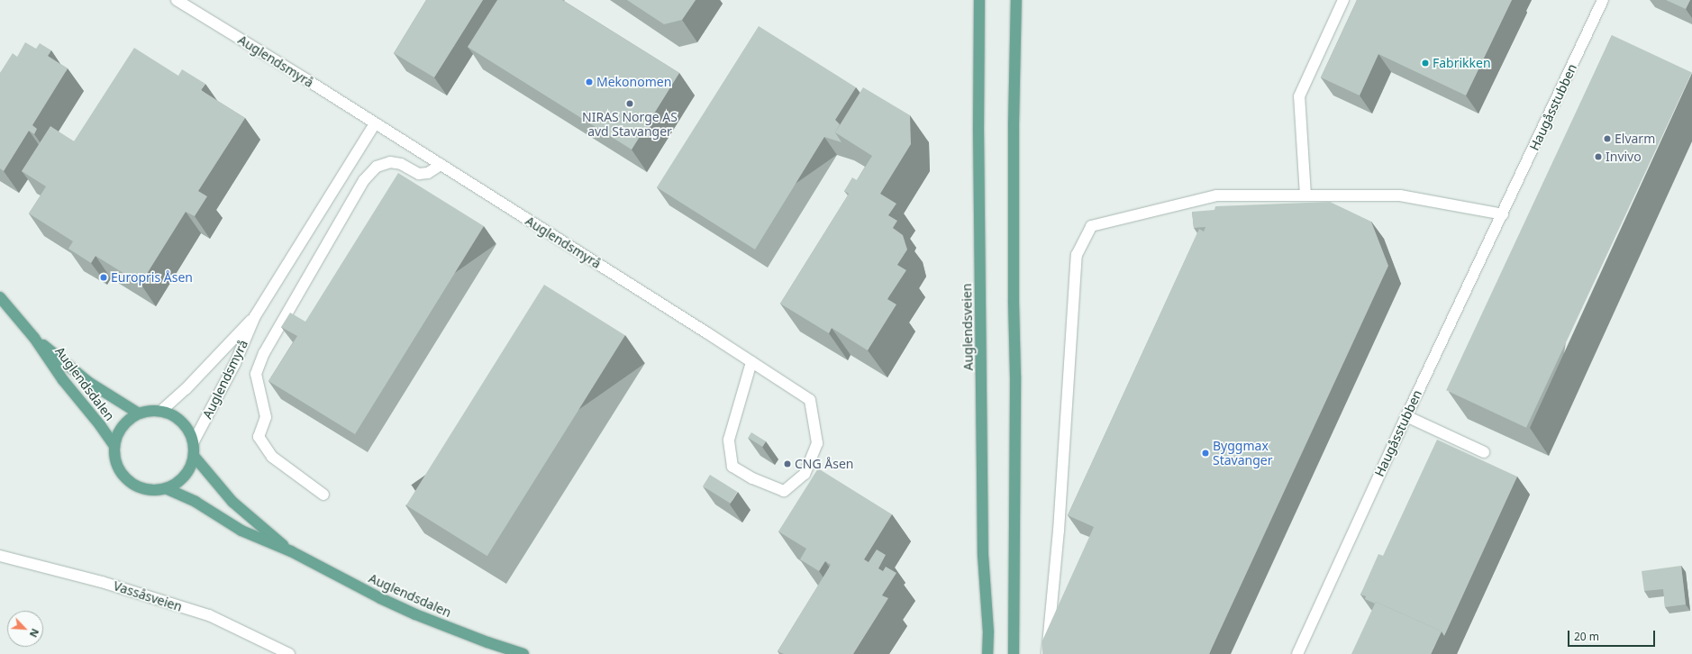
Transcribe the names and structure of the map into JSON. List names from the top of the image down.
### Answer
{
  "streets": {
    "main road": ["Auglendsveien", "Auglendsdalen"],
    "street": ["Auglendsmyrå", "Haugåsstubben", "Vassåsveien"]
  },
  "crossings": [
    ["Auglendsmyrå", "Auglendsdalen"]
  ],
  "places": [
    "Fabrikken",
    "Mekonomen",
    "NIRAS Norge AS avd Stavanger",
    "Elvarm",
    "Invivo",
    "Europris Åsen",
    "Byggmax Stavanger",
    "CNG Åsen"
  ],
  "scale_bar": "20 m",
  "north": "bottom right"
}
